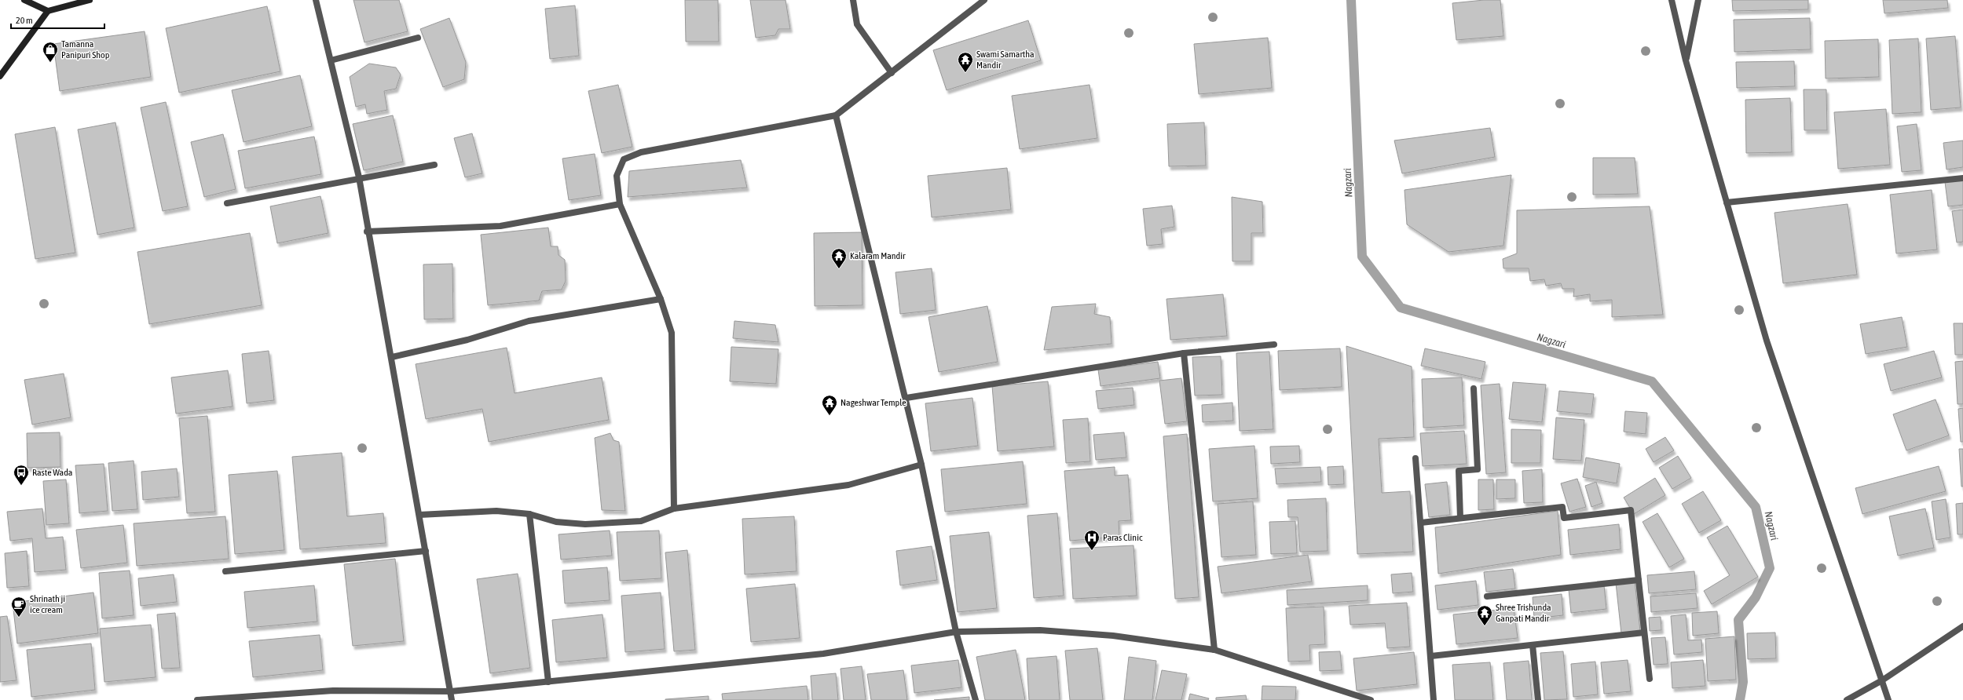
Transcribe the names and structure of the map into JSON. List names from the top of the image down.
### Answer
{
  "water": ["Nagzari"],
  "places": {
    "shop": ["Tamanna Panipuri Shop"],
    "temple": [
      "Swami Samartha Mandir",
      "Kalaram Mandir",
      "Nageshwar Temple",
      "Shree Trishunda Ganpati Mandir"
    ],
    "bus stop": ["Raste Wada"],
    "hospital": ["Paras Clinic"],
    "cafe": ["Shrinath ji ice cream"]
  },
  "scale_bar": "20 m"
}
